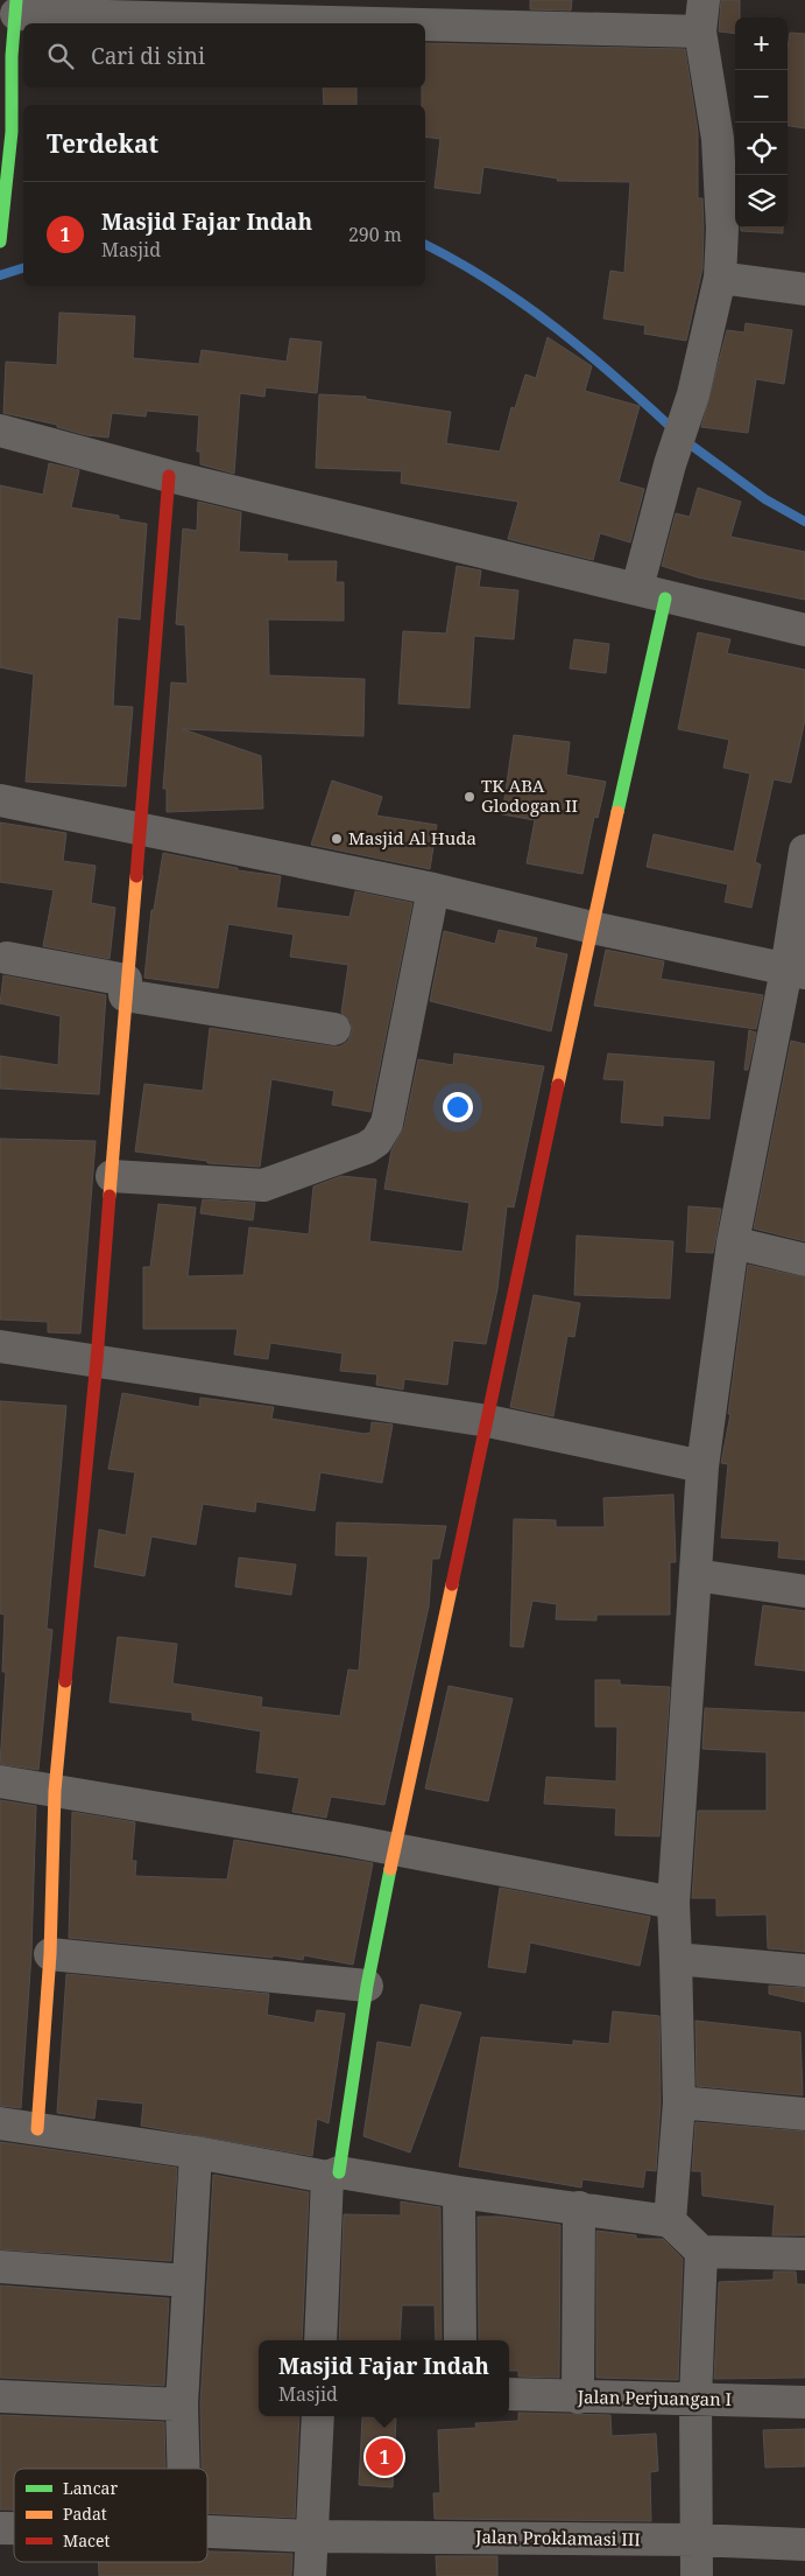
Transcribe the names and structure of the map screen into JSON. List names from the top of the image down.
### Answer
{
  "streets": {
    "street": ["Jalan Perjuangan I", "Jalan Proklamasi III"]
  },
  "places": ["TK ABA Glodogan II", "Masjid Al Huda"],
  "legend": ["Lancar", "Padat", "Macet"],
  "page": {
    "map_buttons": ["+", "−"],
    "search": "Cari di sini",
    "heading": "Terdekat",
    "list": [
      {
        "mark": "1",
        "name": "Masjid Fajar Indah",
        "note": "Masjid",
        "value": "290 m"
      }
    ],
    "popup": ["Masjid Fajar Indah", "Masjid"],
    "pins": "1"
  }
}
